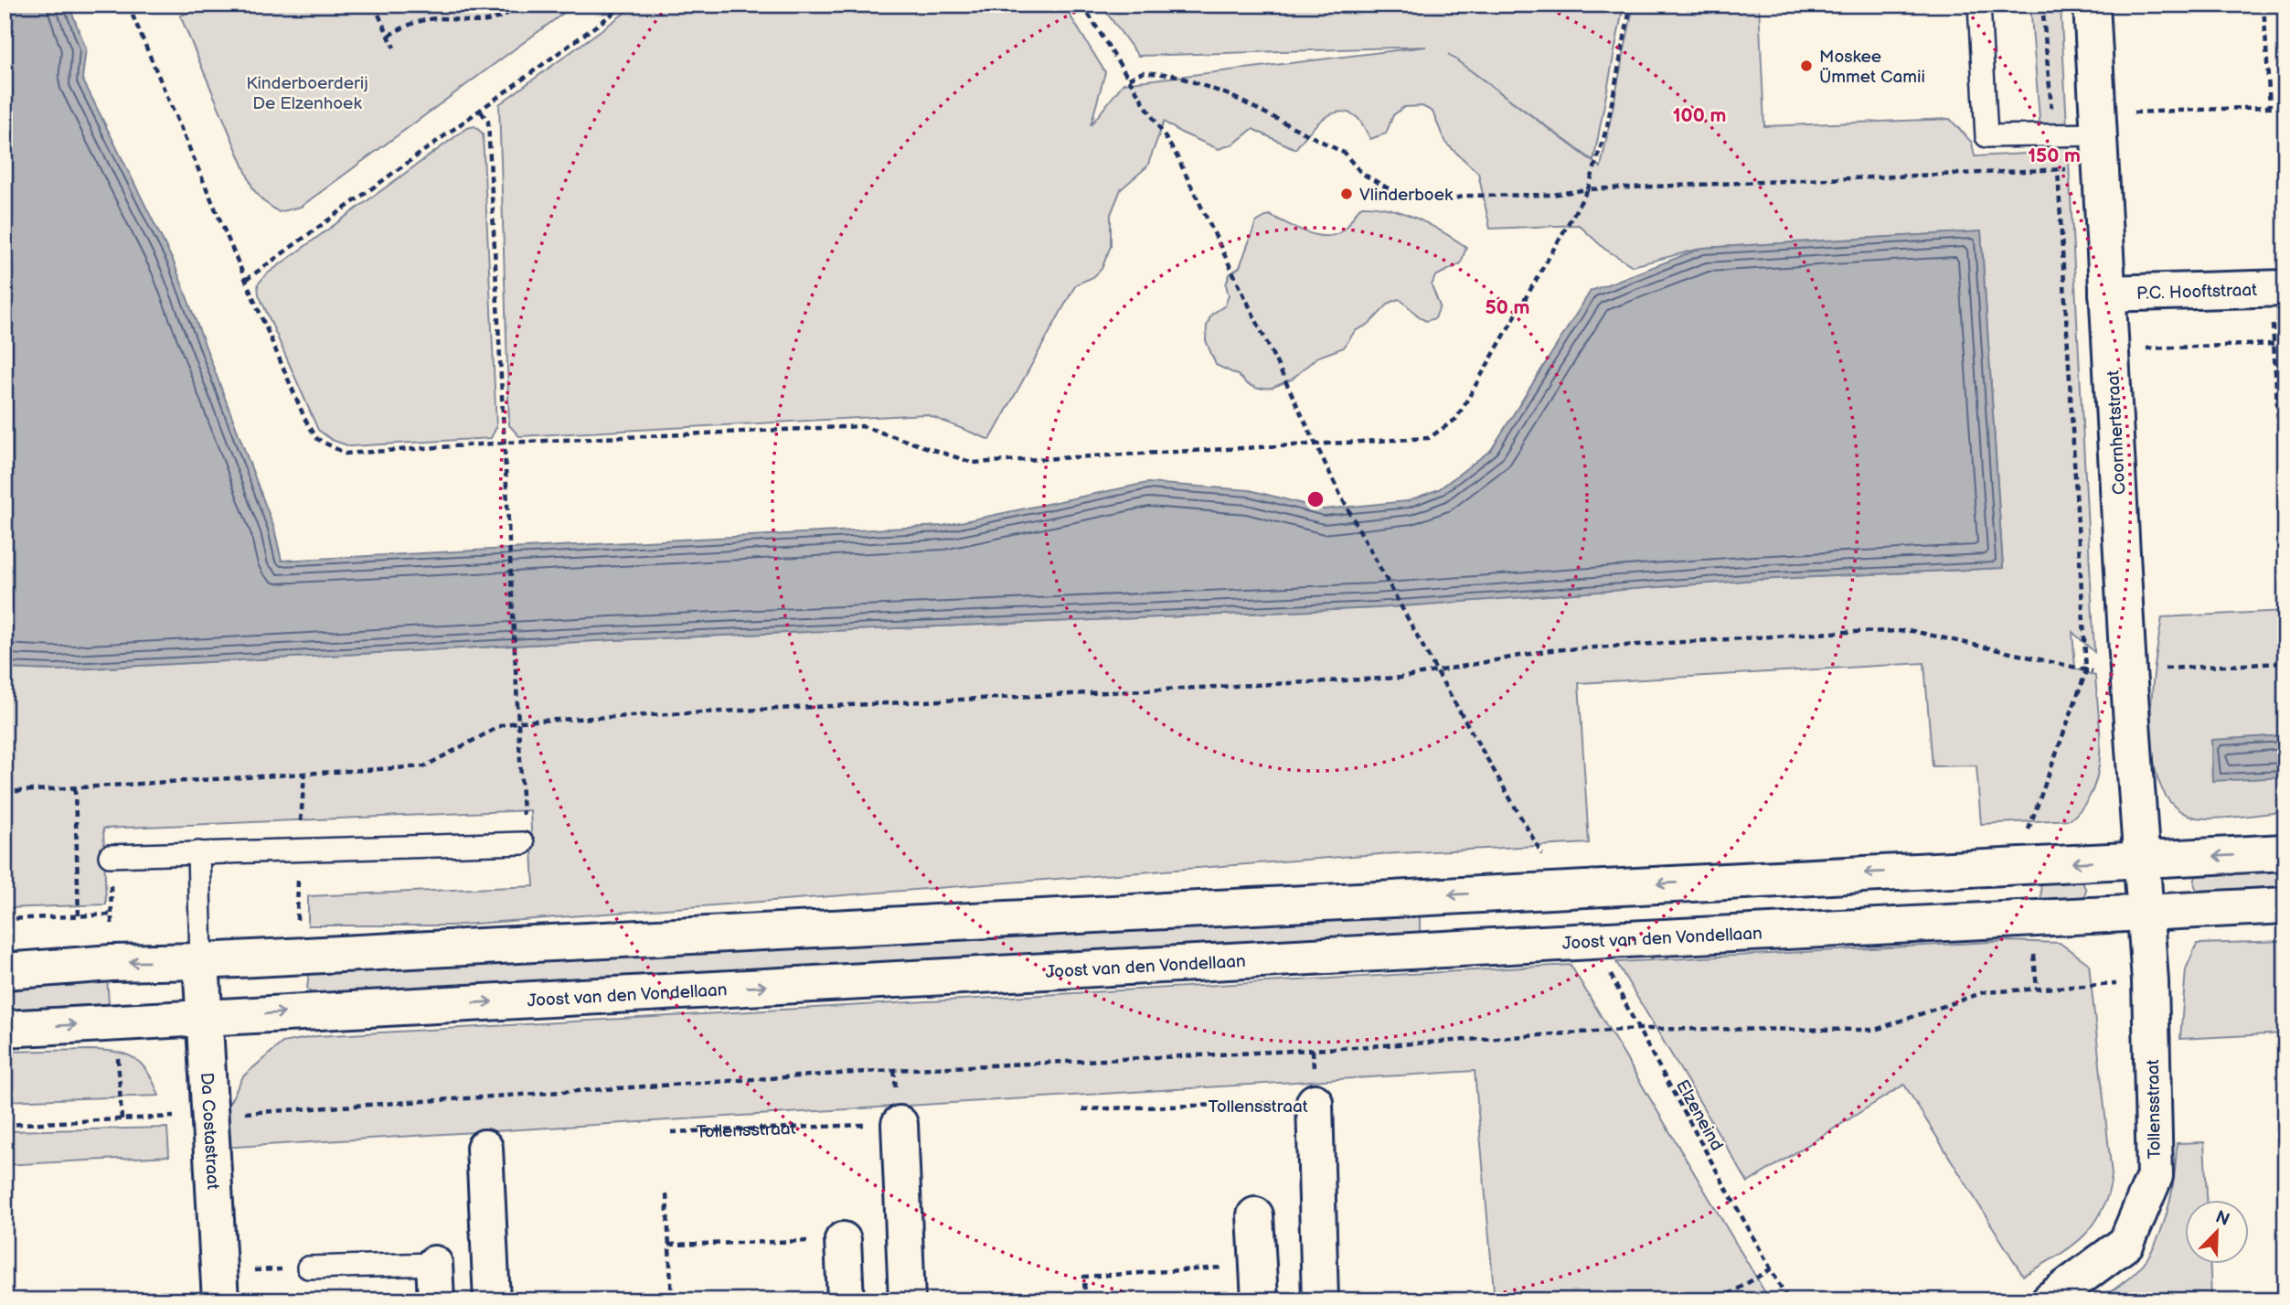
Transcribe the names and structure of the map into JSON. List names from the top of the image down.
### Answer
{
  "streets": {
    "street": [
      "P.C. Hooftstraat",
      "Coornhertstraat",
      "Joost van den Vondellaan",
      "Tollensstraat",
      "Da Costastraat"
    ],
    "path": ["Elzeneind"]
  },
  "crossings": [
    ["P.C. Hooftstraat", "Coornhertstraat"],
    ["Coornhertstraat", "Joost van den Vondellaan"],
    ["Coornhertstraat", "Tollensstraat"],
    ["Joost van den Vondellaan", "Tollensstraat"],
    ["Joost van den Vondellaan", "Elzeneind"],
    ["Joost van den Vondellaan", "Da Costastraat"]
  ],
  "parks": ["Kinderboerderij De Elzenhoek"],
  "places": ["Moskee Ümmet Camii", "Vlinderboek"],
  "north": "top right",
  "rings": ["100 m", "150 m", "50 m"]
}
